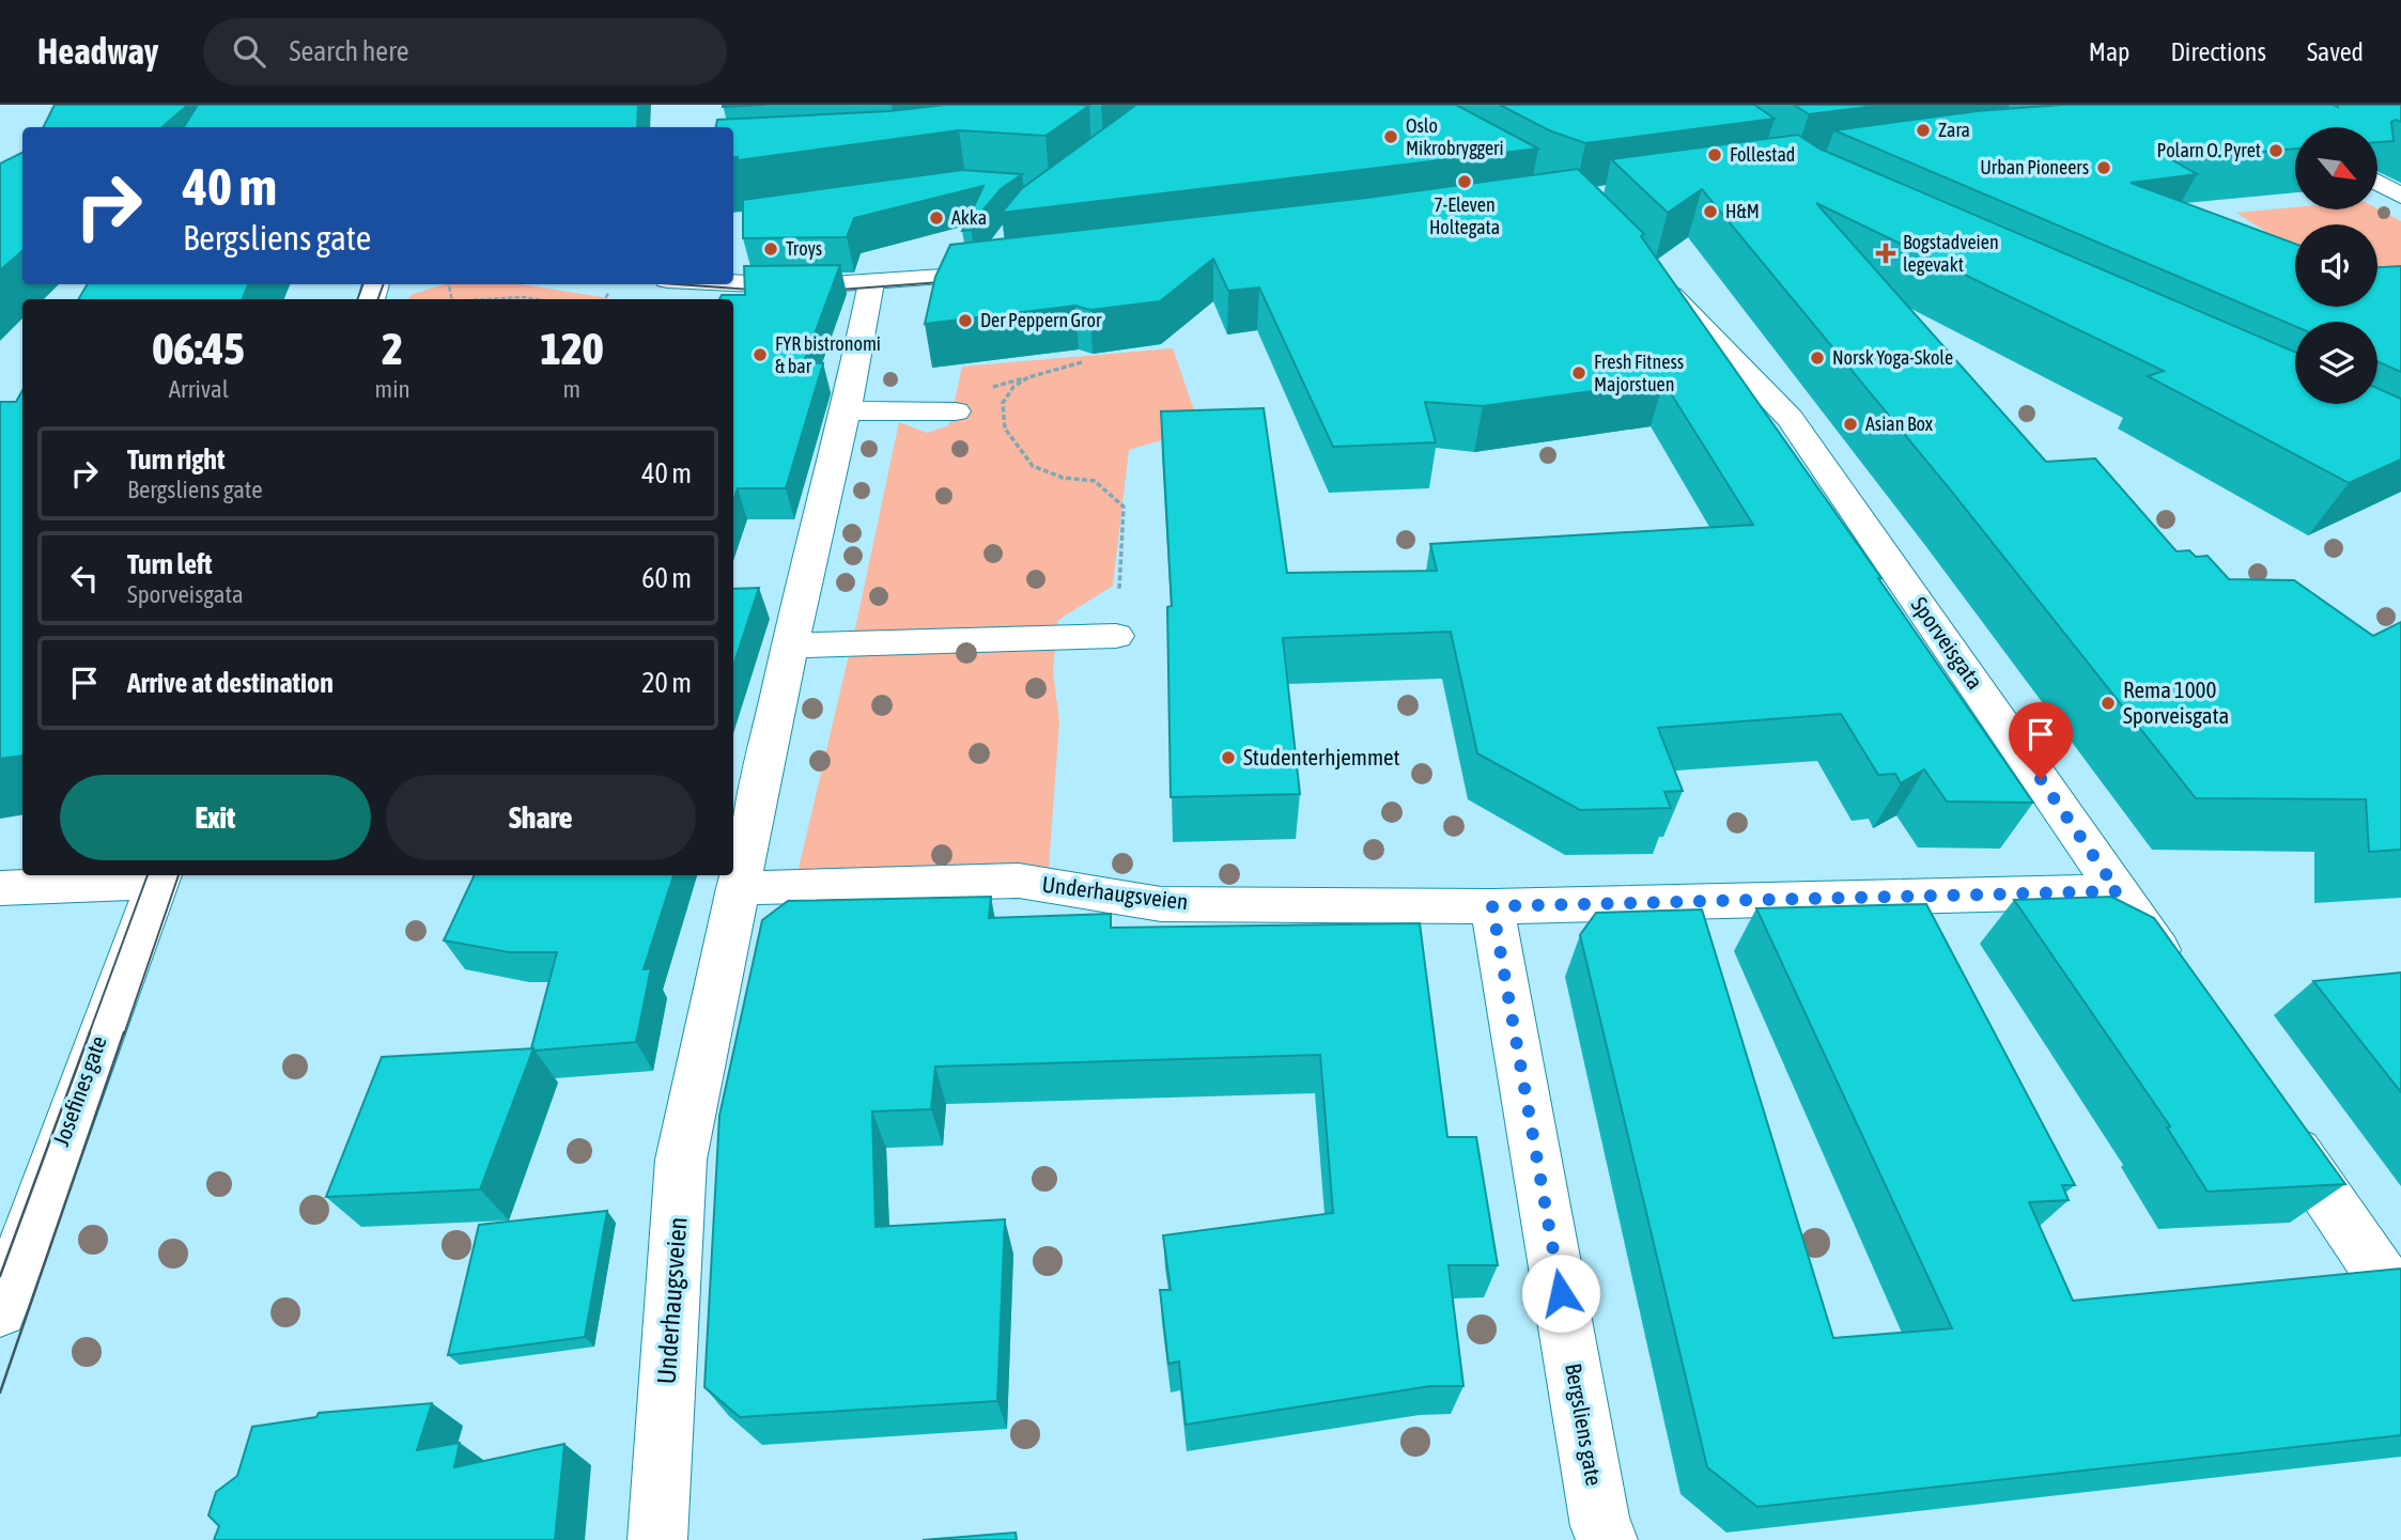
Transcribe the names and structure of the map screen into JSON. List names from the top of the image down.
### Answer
{
  "streets": {
    "street": [
      "Sporveisgata",
      "Underhaugsveien",
      "Josefines gate",
      "Bergsliens gate"
    ]
  },
  "crossings": [
    ["Underhaugsveien", "Bergsliens gate"]
  ],
  "places": {
    "other": [
      "Zara",
      "Oslo Mikrobryggeri",
      "Polarn O. Pyret",
      "Follestad",
      "Urban Pioneers",
      "7-Eleven Holtegata",
      "H&M",
      "Akka",
      "Troys",
      "Der Peppern Gror",
      "FYR bistronomi & bar",
      "Norsk Yoga-Skole",
      "Fresh Fitness Majorstuen",
      "Asian Box",
      "Rema 1000 Sporveisgata",
      "Studenterhjemmet"
    ],
    "health": ["Bogstadveien legevakt"]
  },
  "north": "bottom right",
  "page": {
    "header": "Headway",
    "search": "Search here",
    "nav": ["Map", "Directions", "Saved"],
    "turn": ["40 m", "Bergsliens gate"],
    "eta": [
      "06:45",
      "Arrival",
      "2",
      "min",
      "120",
      "m"
    ],
    "list": [
      {
        "name": "Turn right",
        "note": "Bergsliens gate",
        "value": "40 m"
      },
      {
        "name": "Turn left",
        "note": "Sporveisgata",
        "value": "60 m"
      },
      {
        "name": "Arrive at destination",
        "value": "20 m"
      }
    ],
    "buttons": ["Exit", "Share"]
  }
}
